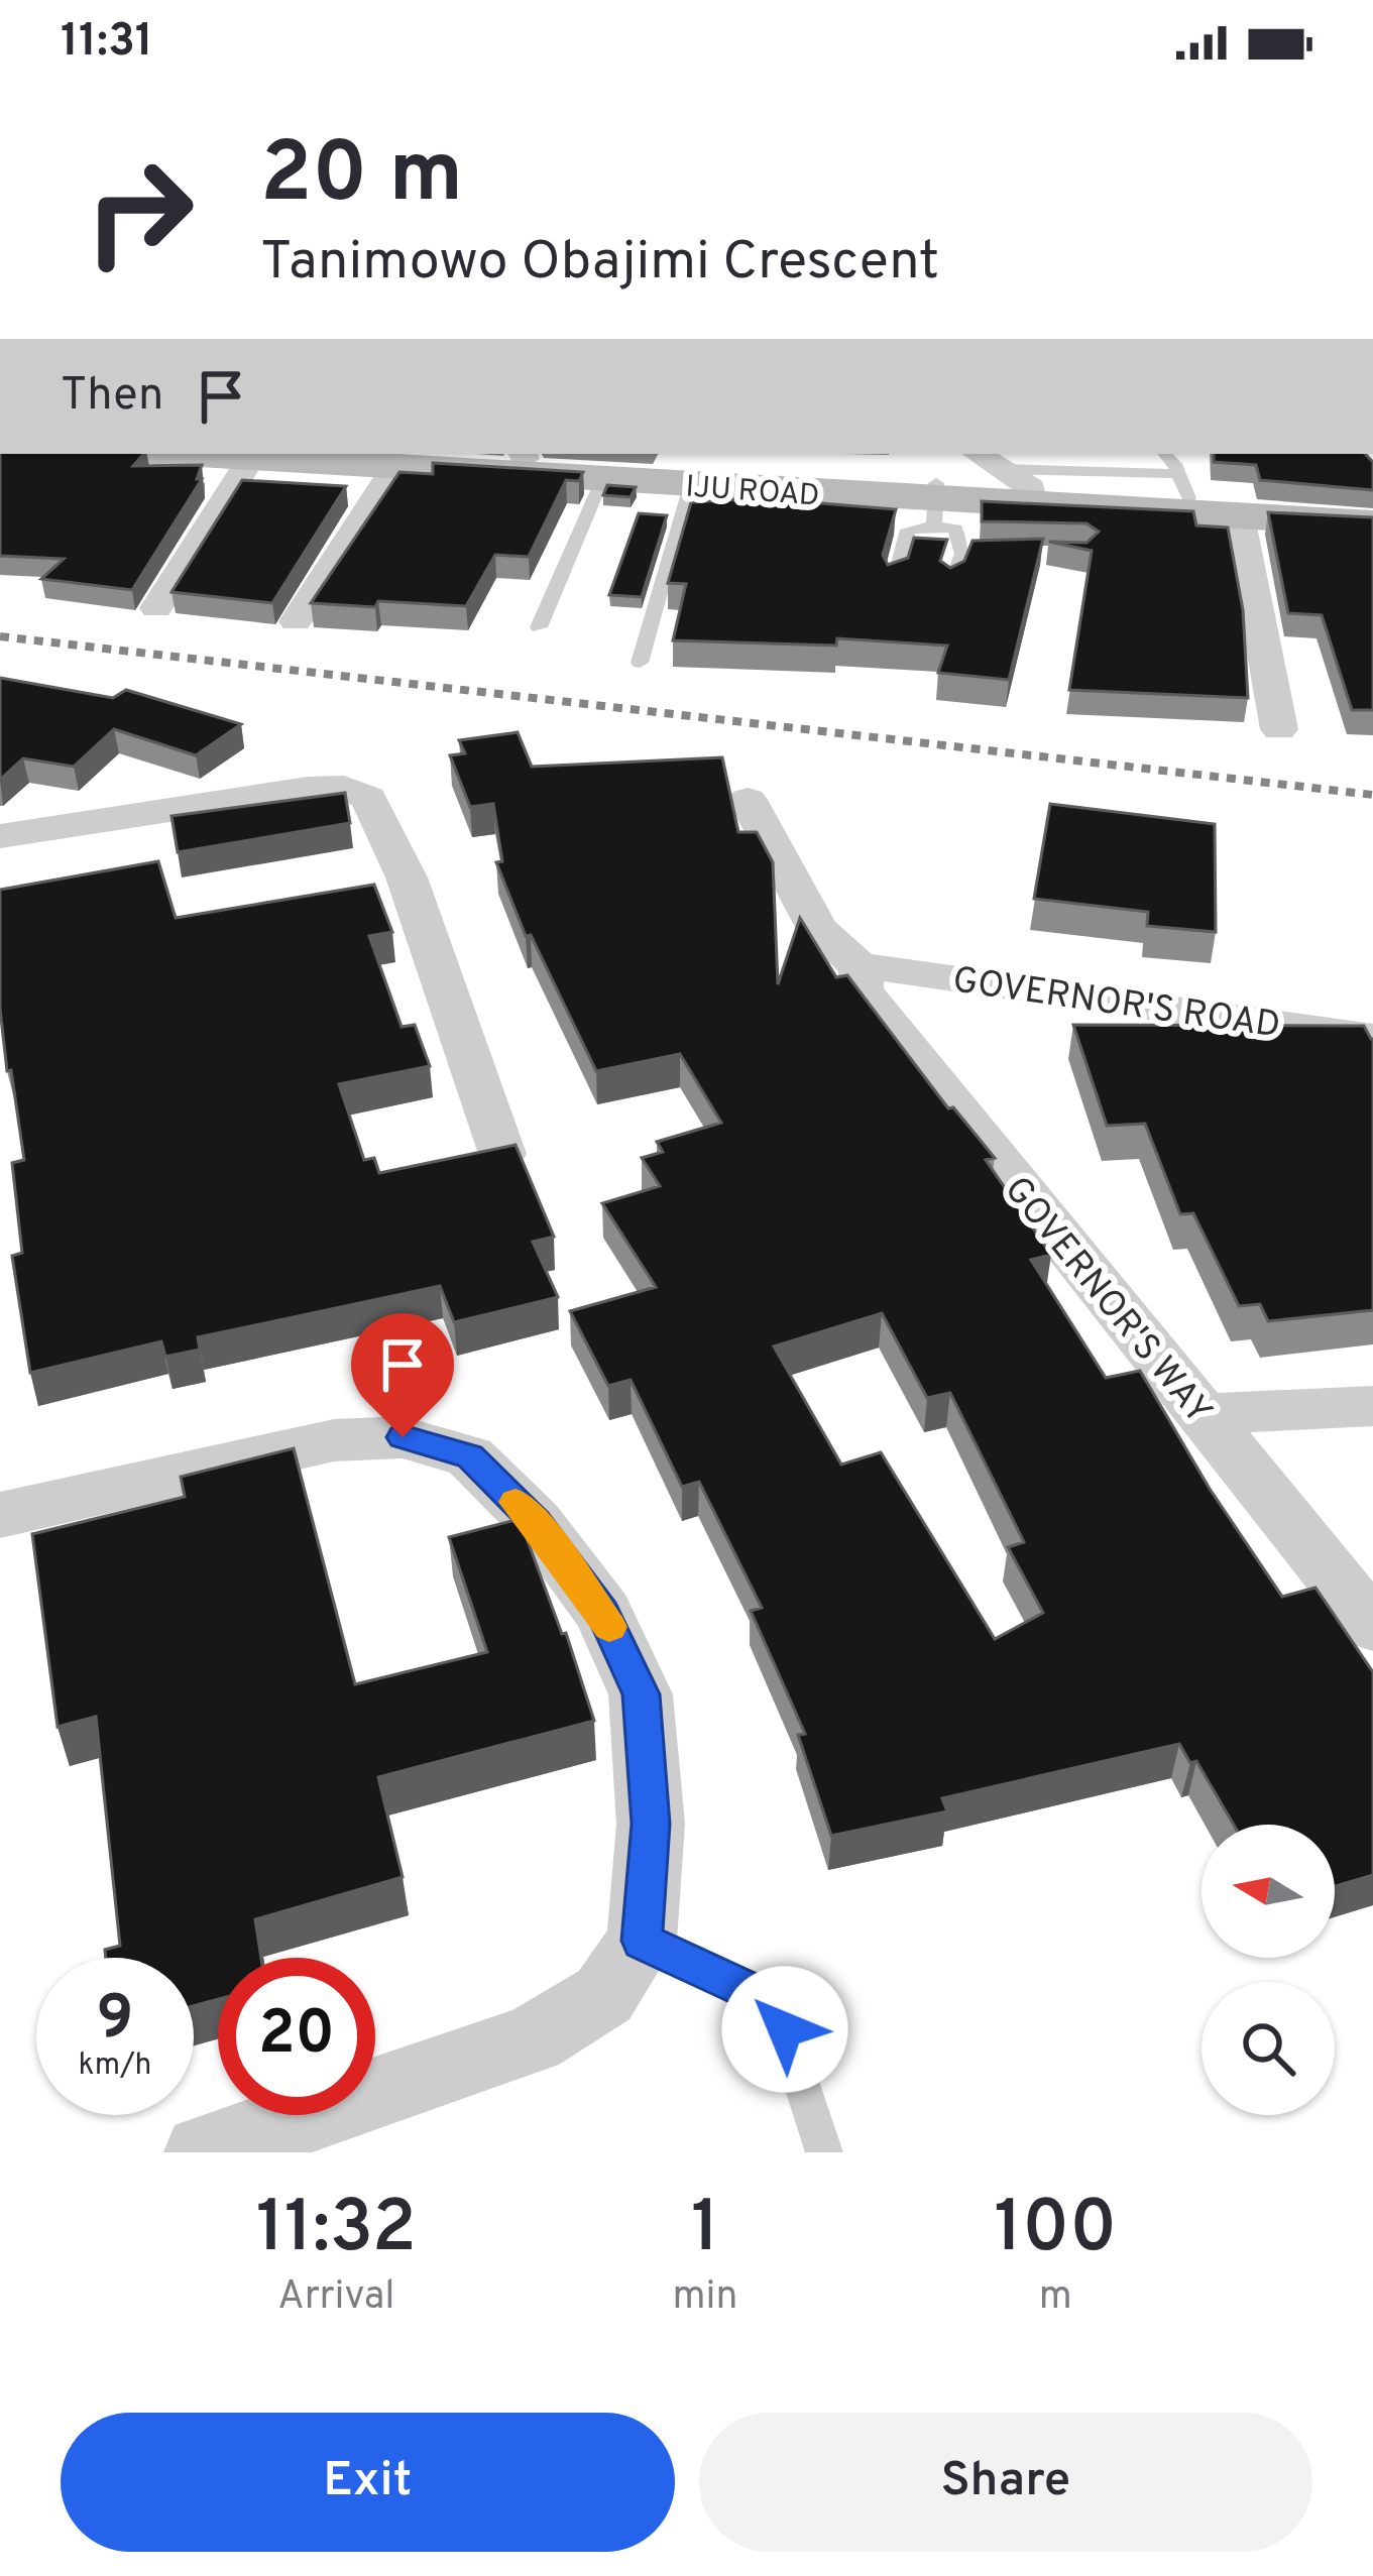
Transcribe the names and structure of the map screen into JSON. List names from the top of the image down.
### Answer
{
  "streets": {
    "main road": ["IJU ROAD"],
    "street": ["GOVERNOR'S ROAD", "GOVERNOR'S WAY"]
  },
  "crossings": [
    ["GOVERNOR'S ROAD", "GOVERNOR'S WAY"]
  ],
  "north": "left",
  "page": {
    "status": "11:31",
    "turn": ["20 m", "Tanimowo Obajimi Crescent"],
    "then": "Then",
    "speed": "9 km/h",
    "limit": "20",
    "eta": [
      "11:32",
      "Arrival",
      "1",
      "min",
      "100",
      "m"
    ],
    "buttons": ["Exit", "Share"]
  }
}
